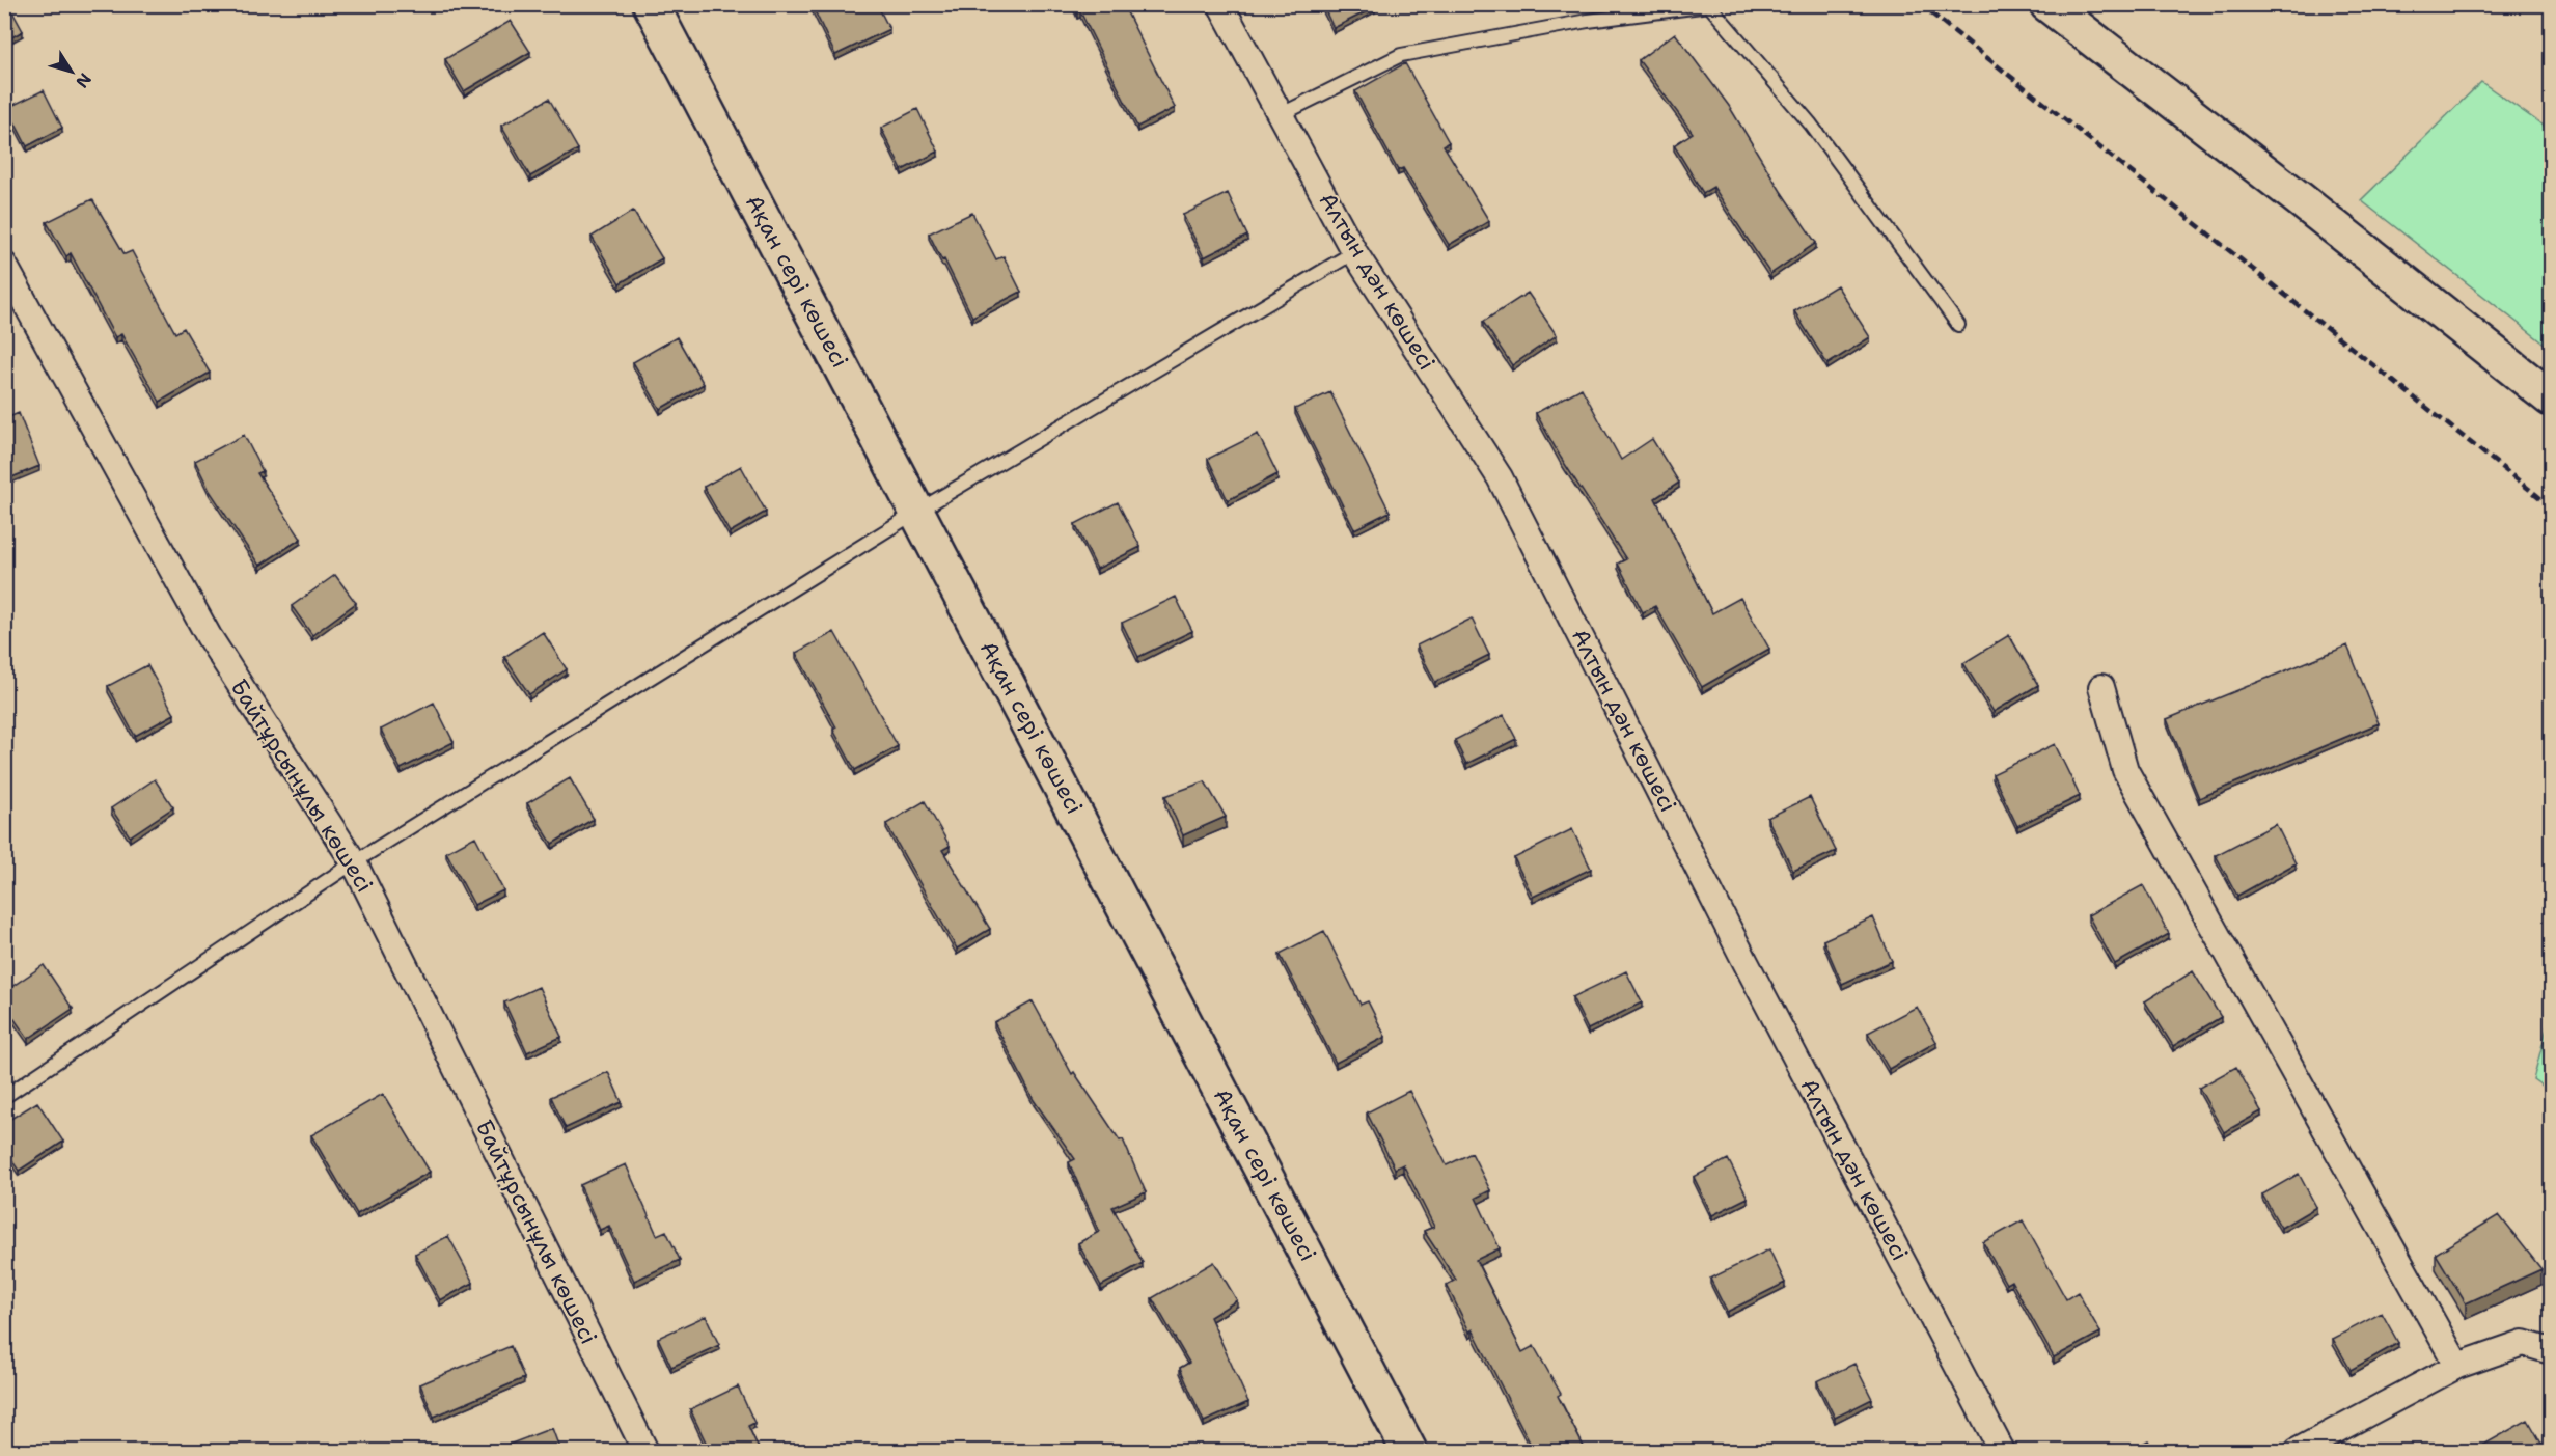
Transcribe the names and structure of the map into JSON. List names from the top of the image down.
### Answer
{
  "streets": {
    "street": ["Ақан сері көшесі", "Алтын дән көшесі", "Байтұрсынұлы көшесі"]
  },
  "north": "bottom right"
}
